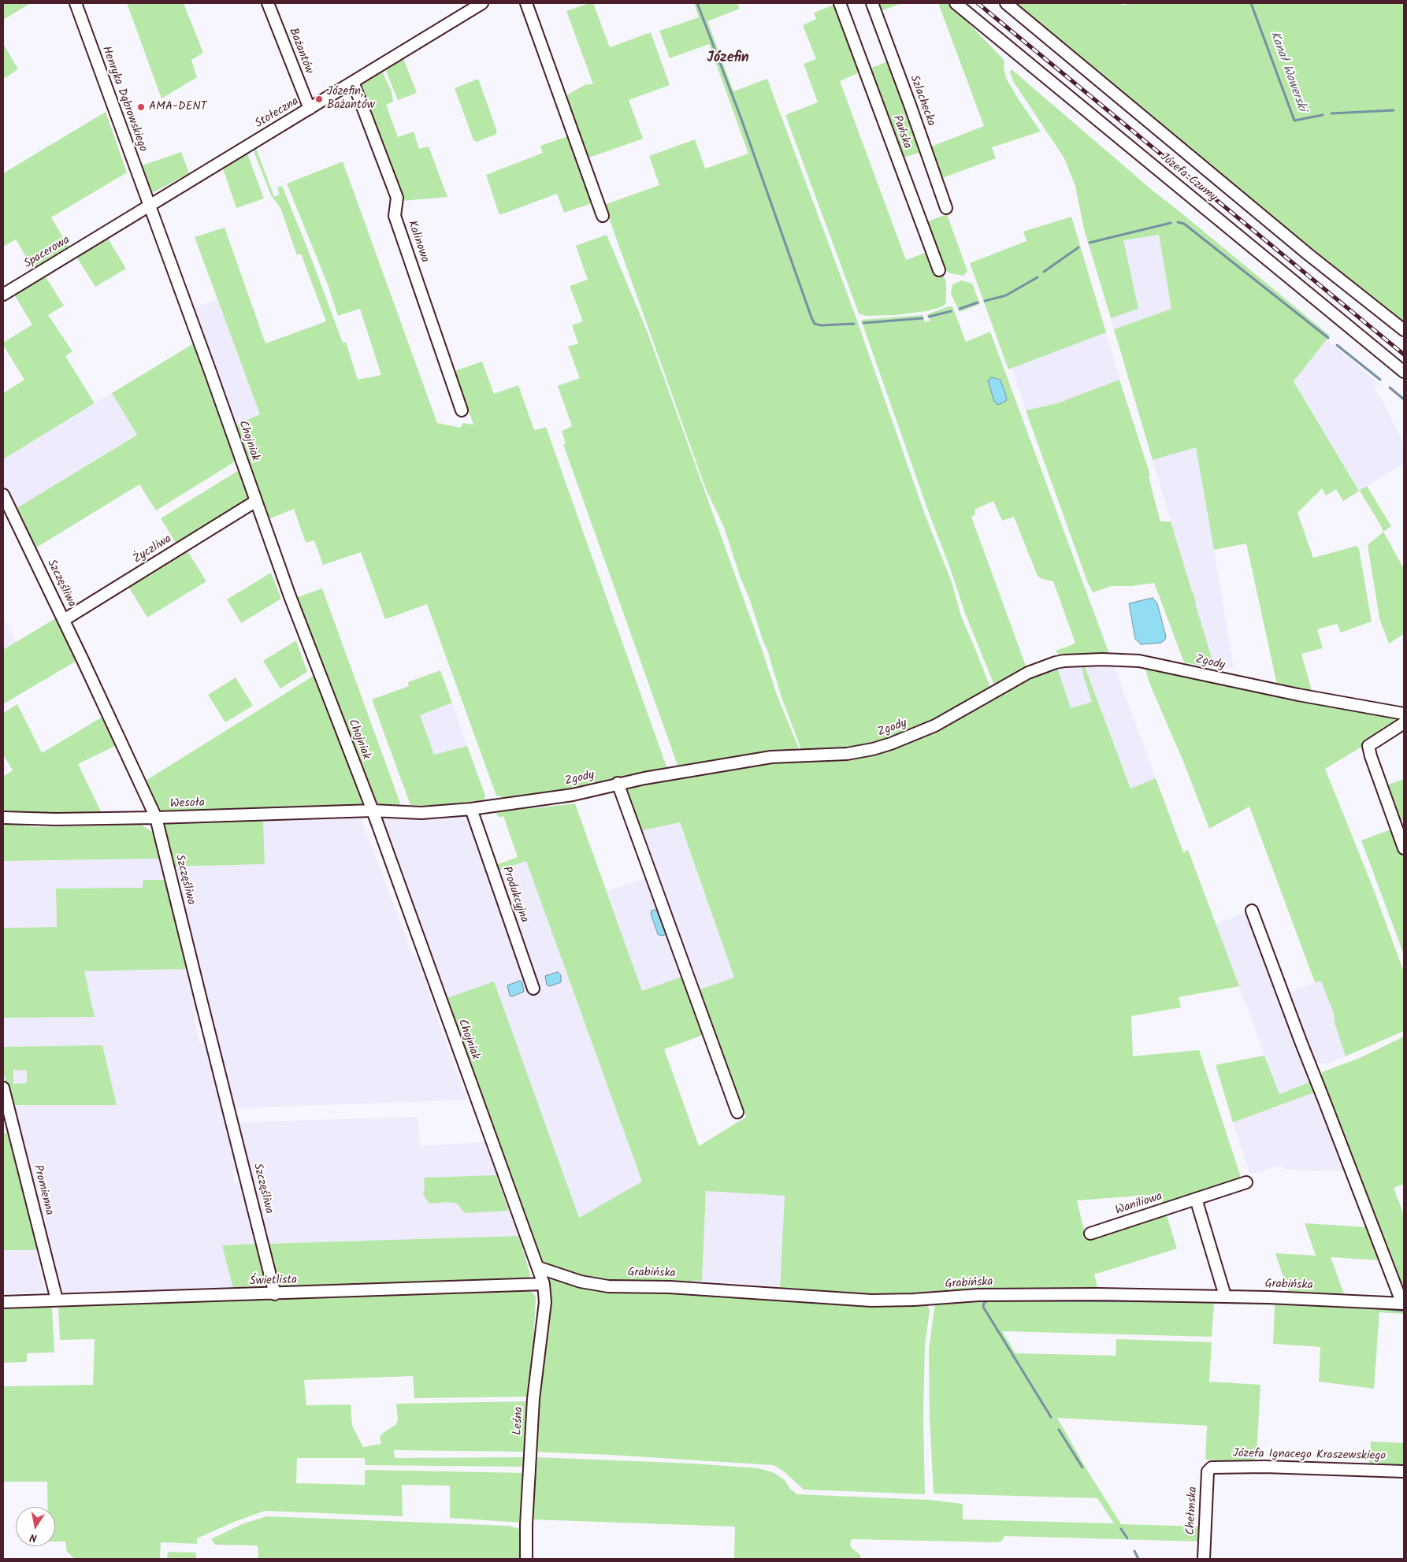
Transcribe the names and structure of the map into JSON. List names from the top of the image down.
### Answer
{
  "streets": {
    "street": [
      "Bażantów",
      "Henryka Dąbrowskiego",
      "Szlachecka",
      "Stołeczna",
      "Pańska",
      "Józefa Czumy",
      "Kalinowa",
      "Spacerowa",
      "Chojniak",
      "Życzliwa",
      "Szczęśliwa",
      "Zgody",
      "Wesoła",
      "Produkcyjna",
      "Promienna",
      "Waniliowa",
      "Grabińska",
      "Świetlista",
      "Leśna",
      "Józefa Ignacego Kraszewskiego",
      "Chełmska"
    ]
  },
  "crossings": [
    ["Bażantów", "Stołeczna"],
    ["Henryka Dąbrowskiego", "Stołeczna"],
    ["Henryka Dąbrowskiego", "Chojniak"],
    ["Stołeczna", "Kalinowa"],
    ["Stołeczna", "Spacerowa"],
    ["Stołeczna", "Chojniak"],
    ["Chojniak", "Życzliwa"],
    ["Chojniak", "Zgody"],
    ["Chojniak", "Wesoła"],
    ["Chojniak", "Grabińska"],
    ["Chojniak", "Świetlista"],
    ["Chojniak", "Leśna"],
    ["Życzliwa", "Szczęśliwa"],
    ["Szczęśliwa", "Wesoła"],
    ["Szczęśliwa", "Świetlista"],
    ["Zgody", "Wesoła"],
    ["Zgody", "Produkcyjna"],
    ["Promienna", "Świetlista"],
    ["Świetlista", "Leśna"],
    ["Józefa Ignacego Kraszewskiego", "Chełmska"]
  ],
  "districts": ["Józefin"],
  "water": ["Kanał Wawerski"],
  "places": ["Józefin, Bażantów", "AMA-DENT"],
  "north": "bottom"
}
